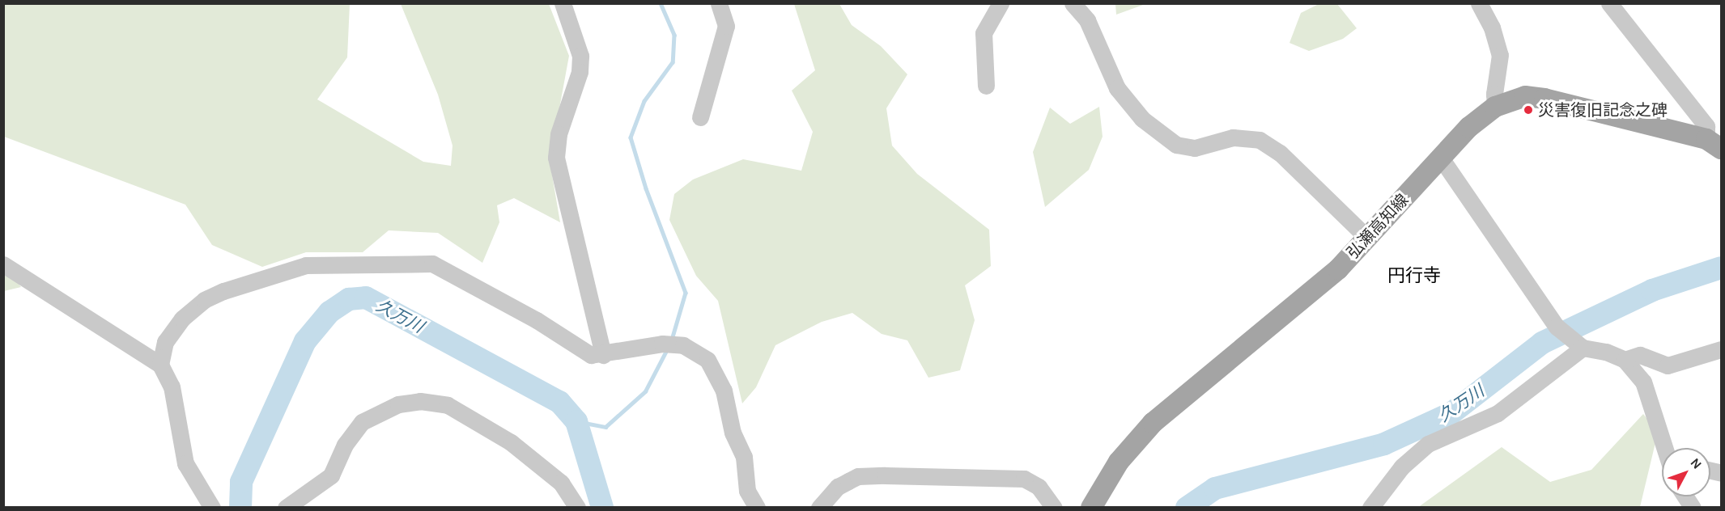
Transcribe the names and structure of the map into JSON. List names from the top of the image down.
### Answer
{
  "streets": {
    "main road": ["弘瀬高知線"]
  },
  "districts": ["円行寺"],
  "water": ["久万川"],
  "places": ["災害復旧記念之碑"],
  "north": "top right"
}
